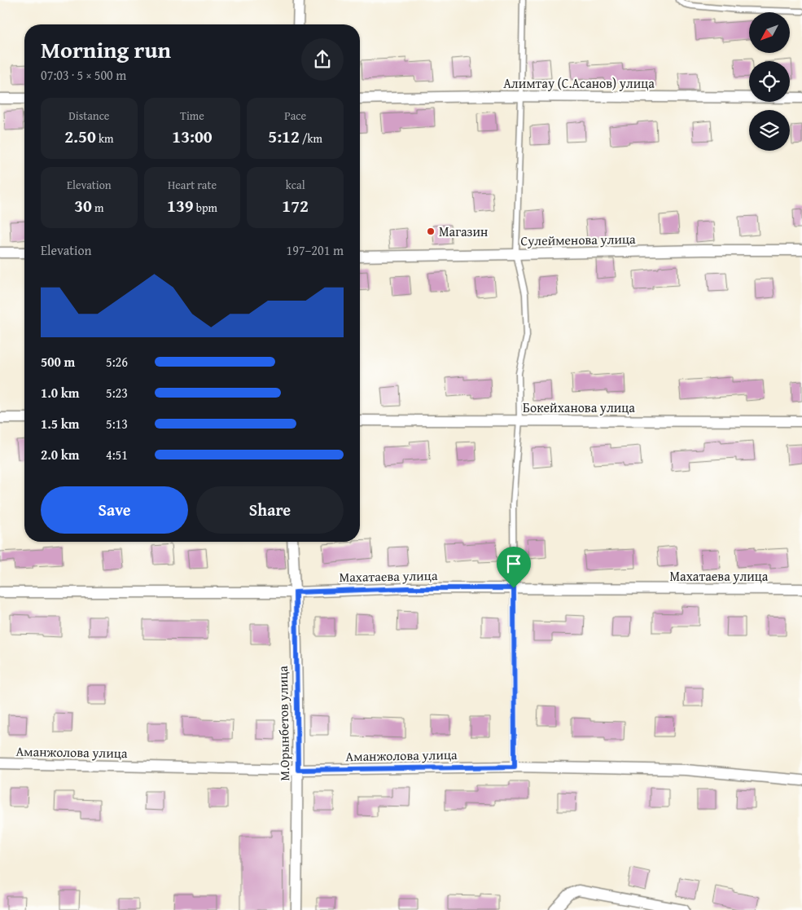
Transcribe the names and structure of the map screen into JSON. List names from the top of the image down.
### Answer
{
  "streets": {
    "street": [
      "Алимтау (С.Асанов) улица",
      "Сулейменова улица",
      "Бокейханова улица",
      "Махатаева улица",
      "М.Орынбетов улица",
      "Аманжолова улица"
    ]
  },
  "crossings": [
    ["Махатаева улица", "М.Орынбетов улица"],
    ["М.Орынбетов улица", "Аманжолова улица"]
  ],
  "places": ["Магазин"],
  "north": "bottom left",
  "page": {
    "heading": ["Morning run", "07:03 · 5 × 500 m"],
    "stats": [
      ["Distance", "2.50 km"],
      ["Time", "13:00"],
      ["Pace", "5:12 /km"],
      ["Elevation", "30 m"],
      ["Heart rate", "139 bpm"],
      ["kcal", "172"]
    ],
    "chart": ["Elevation", "197–201 m"],
    "list": [
      {
        "name": "500 m",
        "note": "5:26"
      },
      {
        "name": "1.0 km",
        "note": "5:23"
      },
      {
        "name": "1.5 km",
        "note": "5:13"
      },
      {
        "name": "2.0 km",
        "note": "4:51"
      }
    ],
    "buttons": ["Save", "Share"]
  }
}
